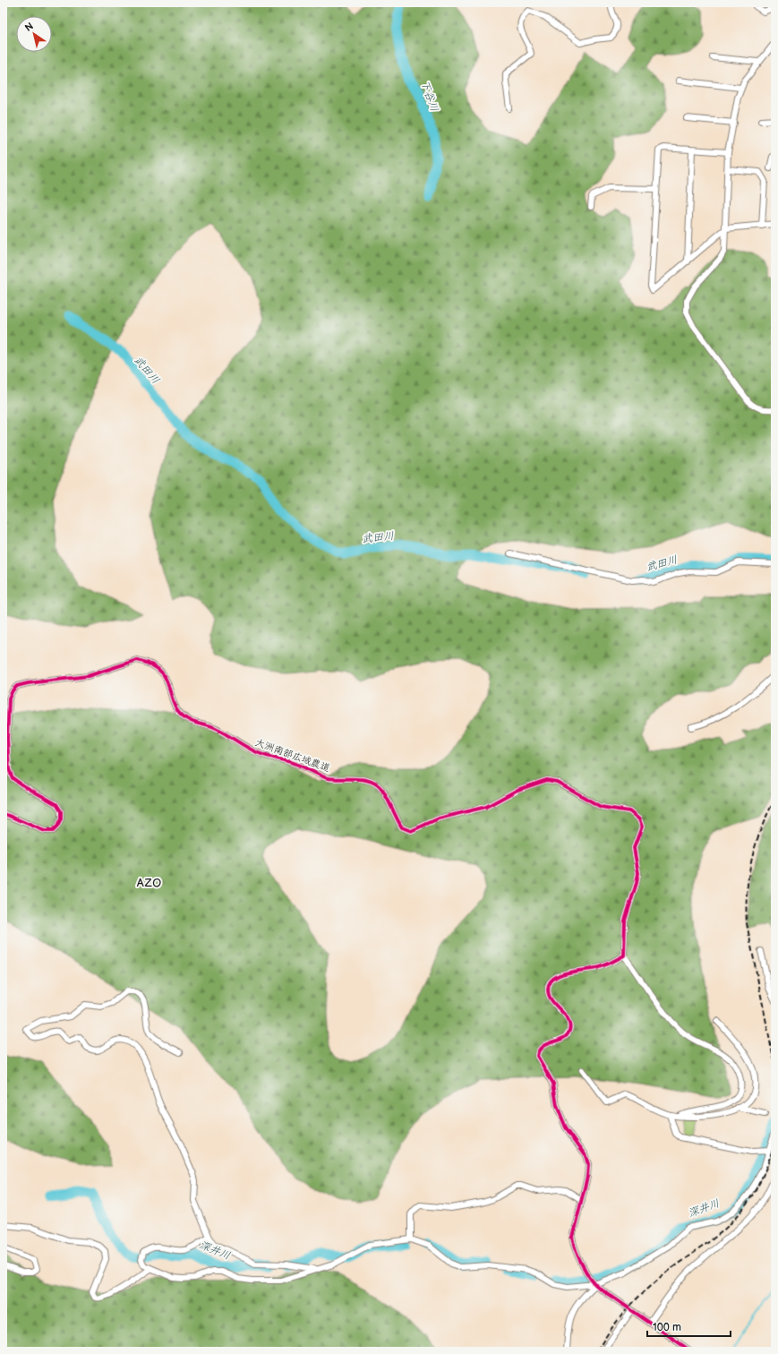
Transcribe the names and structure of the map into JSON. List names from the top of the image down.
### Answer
{
  "streets": {
    "street": ["大洲南部広域農道"]
  },
  "districts": ["AZO"],
  "water": ["下谷川", "武田川", "深井川"],
  "scale_bar": "100 m",
  "north": "top left"
}
